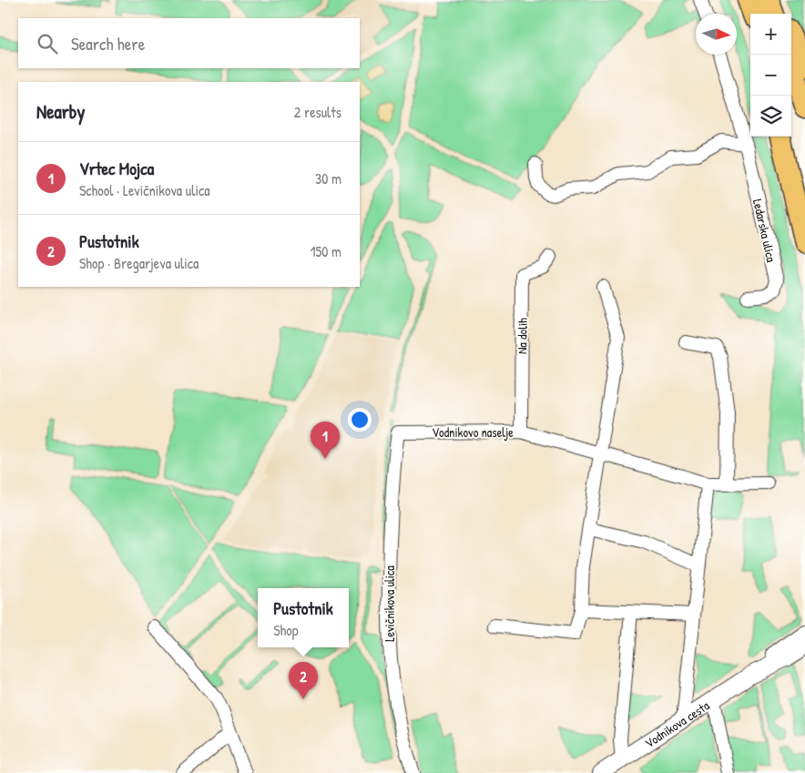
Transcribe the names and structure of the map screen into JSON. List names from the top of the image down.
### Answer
{
  "streets": {
    "street": [
      "Ledarska ulica",
      "Na dolih",
      "Vodnikovo naselje",
      "Levičnikova ulica",
      "Vodnikova cesta"
    ]
  },
  "crossings": [
    ["Na dolih", "Vodnikovo naselje"],
    ["Vodnikovo naselje", "Levičnikova ulica"]
  ],
  "north": "right",
  "page": {
    "map_buttons": ["+", "−"],
    "search": "Search here",
    "heading": ["Nearby", "2 results"],
    "list": [
      {
        "mark": "1",
        "name": "Vrtec Mojca",
        "note": "School · Levičnikova ulica",
        "value": "30 m"
      },
      {
        "mark": "2",
        "name": "Pustotnik",
        "note": "Shop · Bregarjeva ulica",
        "value": "150 m"
      }
    ],
    "pins": ["1", "2"],
    "popup": ["Pustotnik", "Shop"]
  }
}
